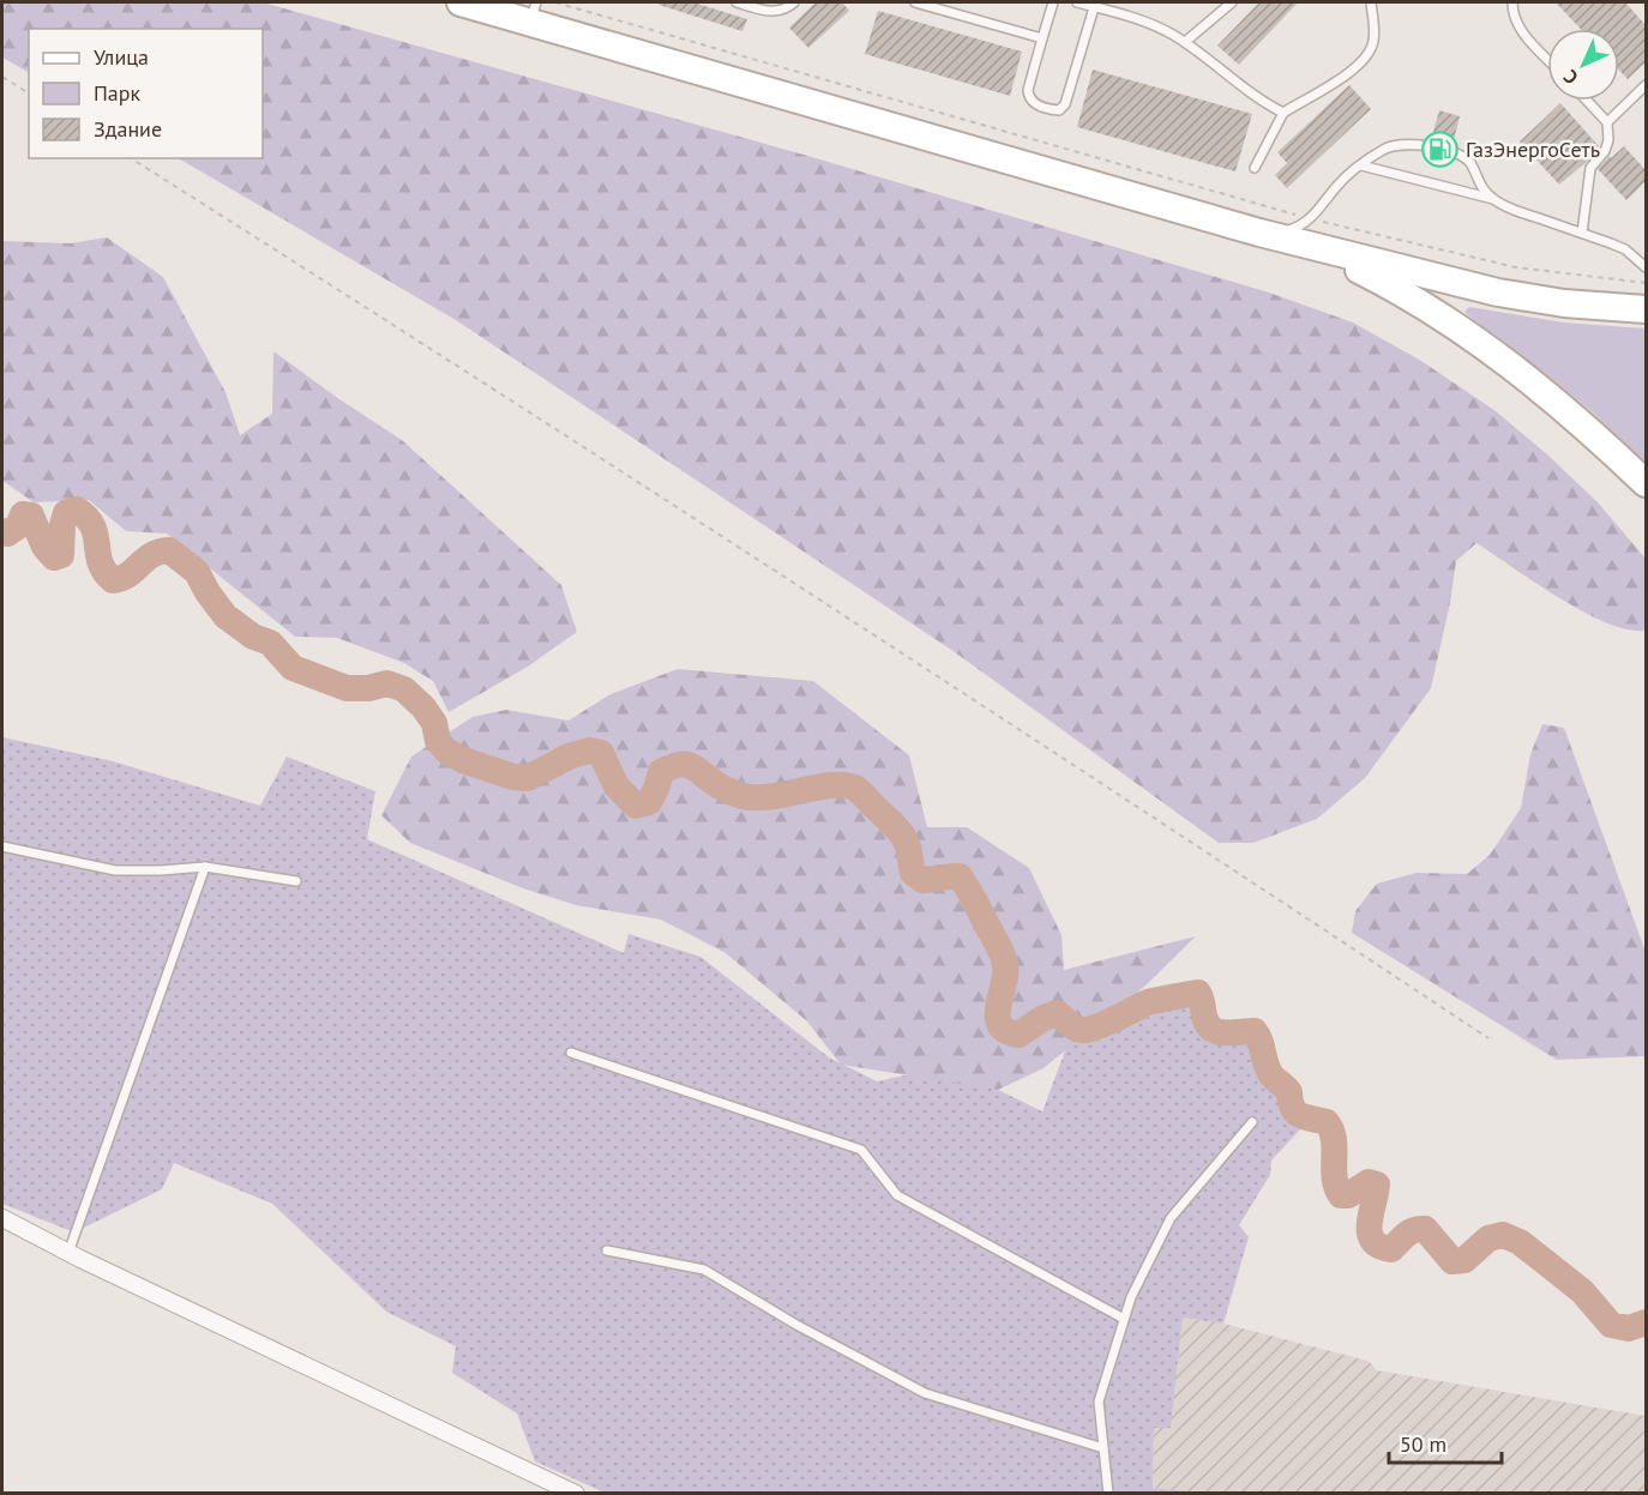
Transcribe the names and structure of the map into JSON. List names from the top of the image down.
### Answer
{
  "places": {
    "fuel station": ["ГазЭнергоСеть"]
  },
  "legend": ["Улица", "Парк", "Здание"],
  "scale_bar": "50 m",
  "north": "bottom left"
}
